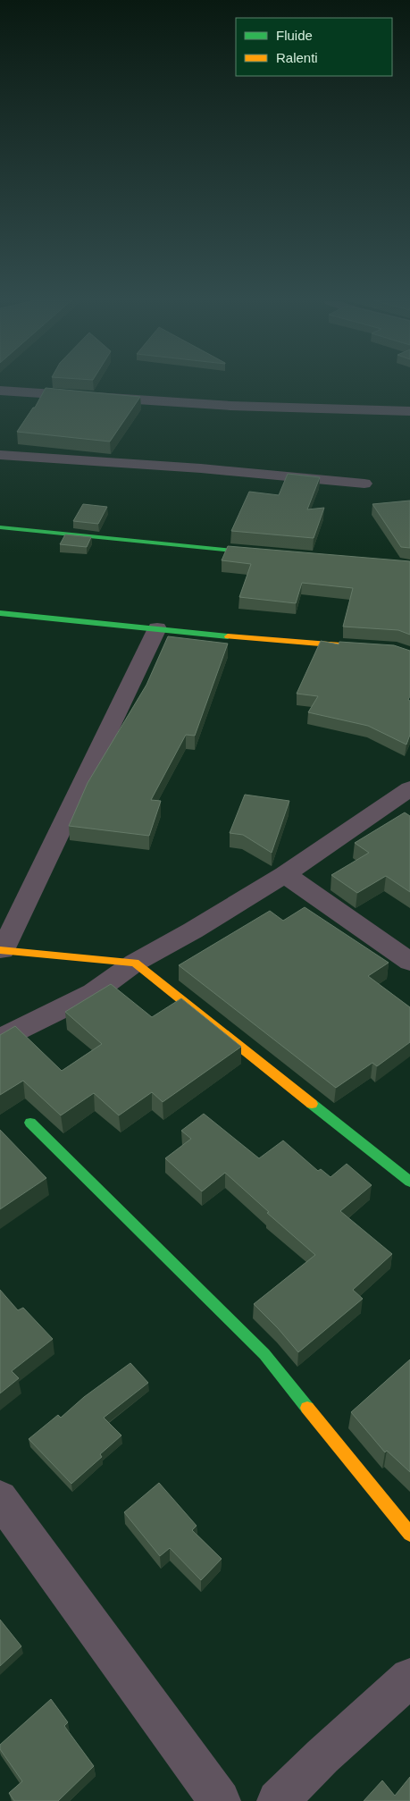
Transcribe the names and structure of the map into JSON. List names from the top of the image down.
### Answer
{
  "legend": ["Fluide", "Ralenti"]
}
